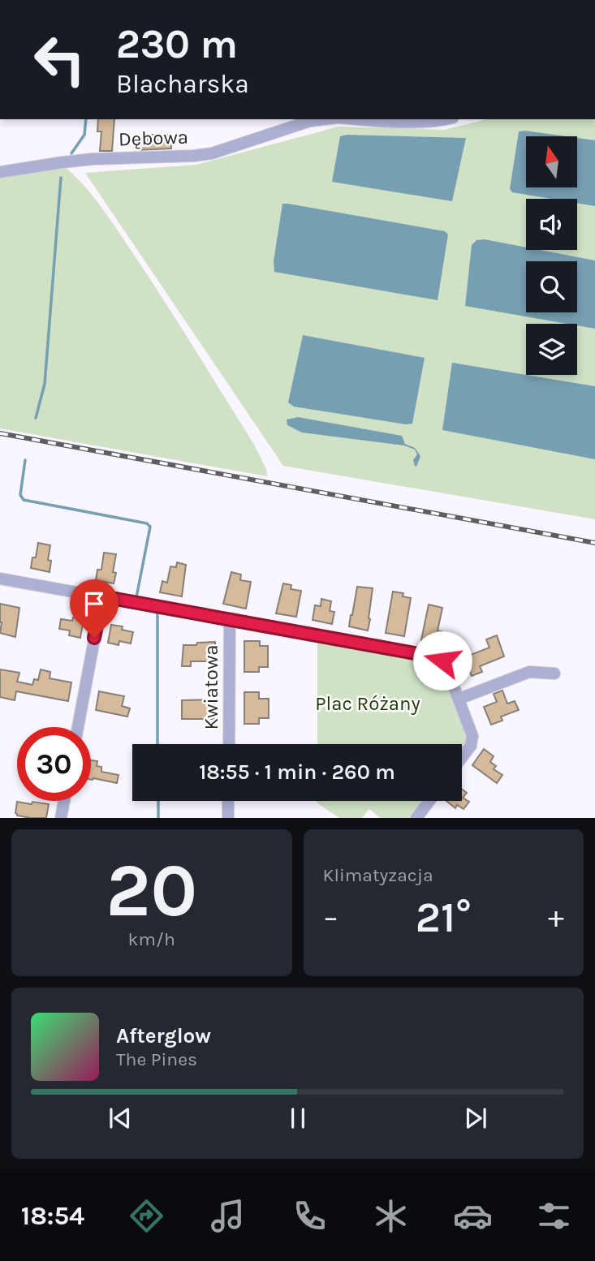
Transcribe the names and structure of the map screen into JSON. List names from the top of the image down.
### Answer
{
  "streets": {
    "street": ["Dębowa", "Kwiatowa"]
  },
  "parks": ["Plac Różany"],
  "north": "top",
  "page": {
    "turn": ["230 m", "Blacharska"],
    "limit": "30",
    "trip": "18:55 · 1 min · 260 m",
    "tile": [
      ["20", "km/h"],
      "Klimatyzacja"
    ],
    "heat": ["−", "21°", "+"],
    "song": ["Afterglow", "The Pines"],
    "tabs": "18:54"
  }
}
